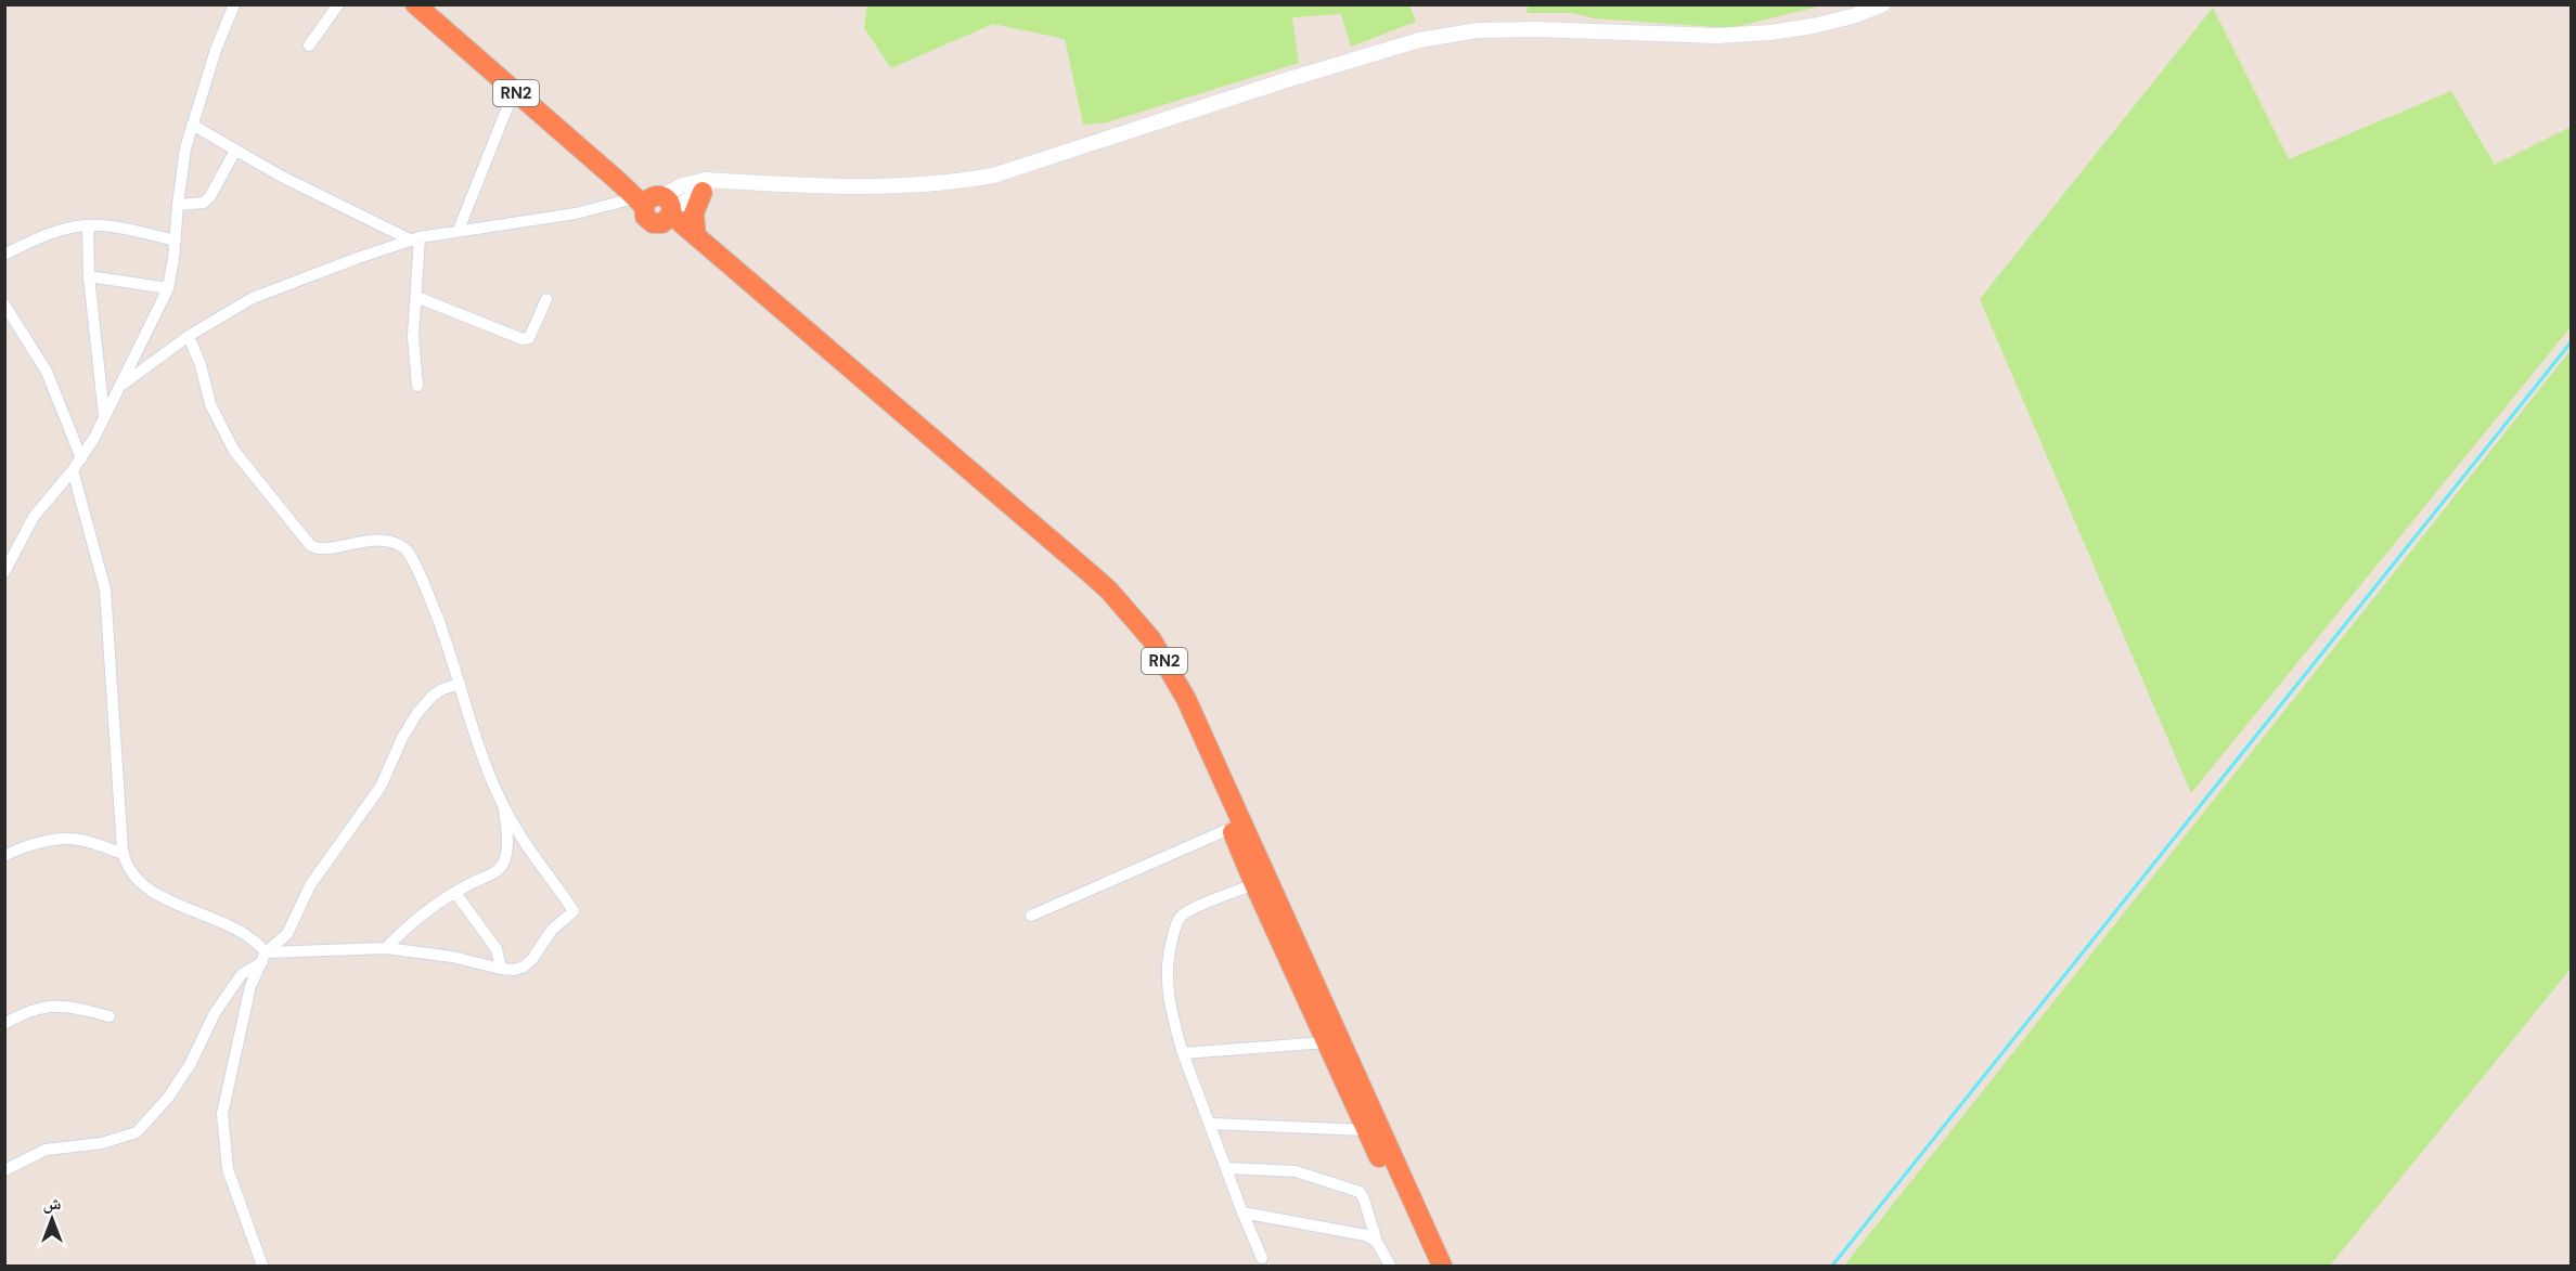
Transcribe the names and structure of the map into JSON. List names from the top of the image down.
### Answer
{
  "streets": {
    "highway": ["RN2"]
  },
  "north": "top"
}
